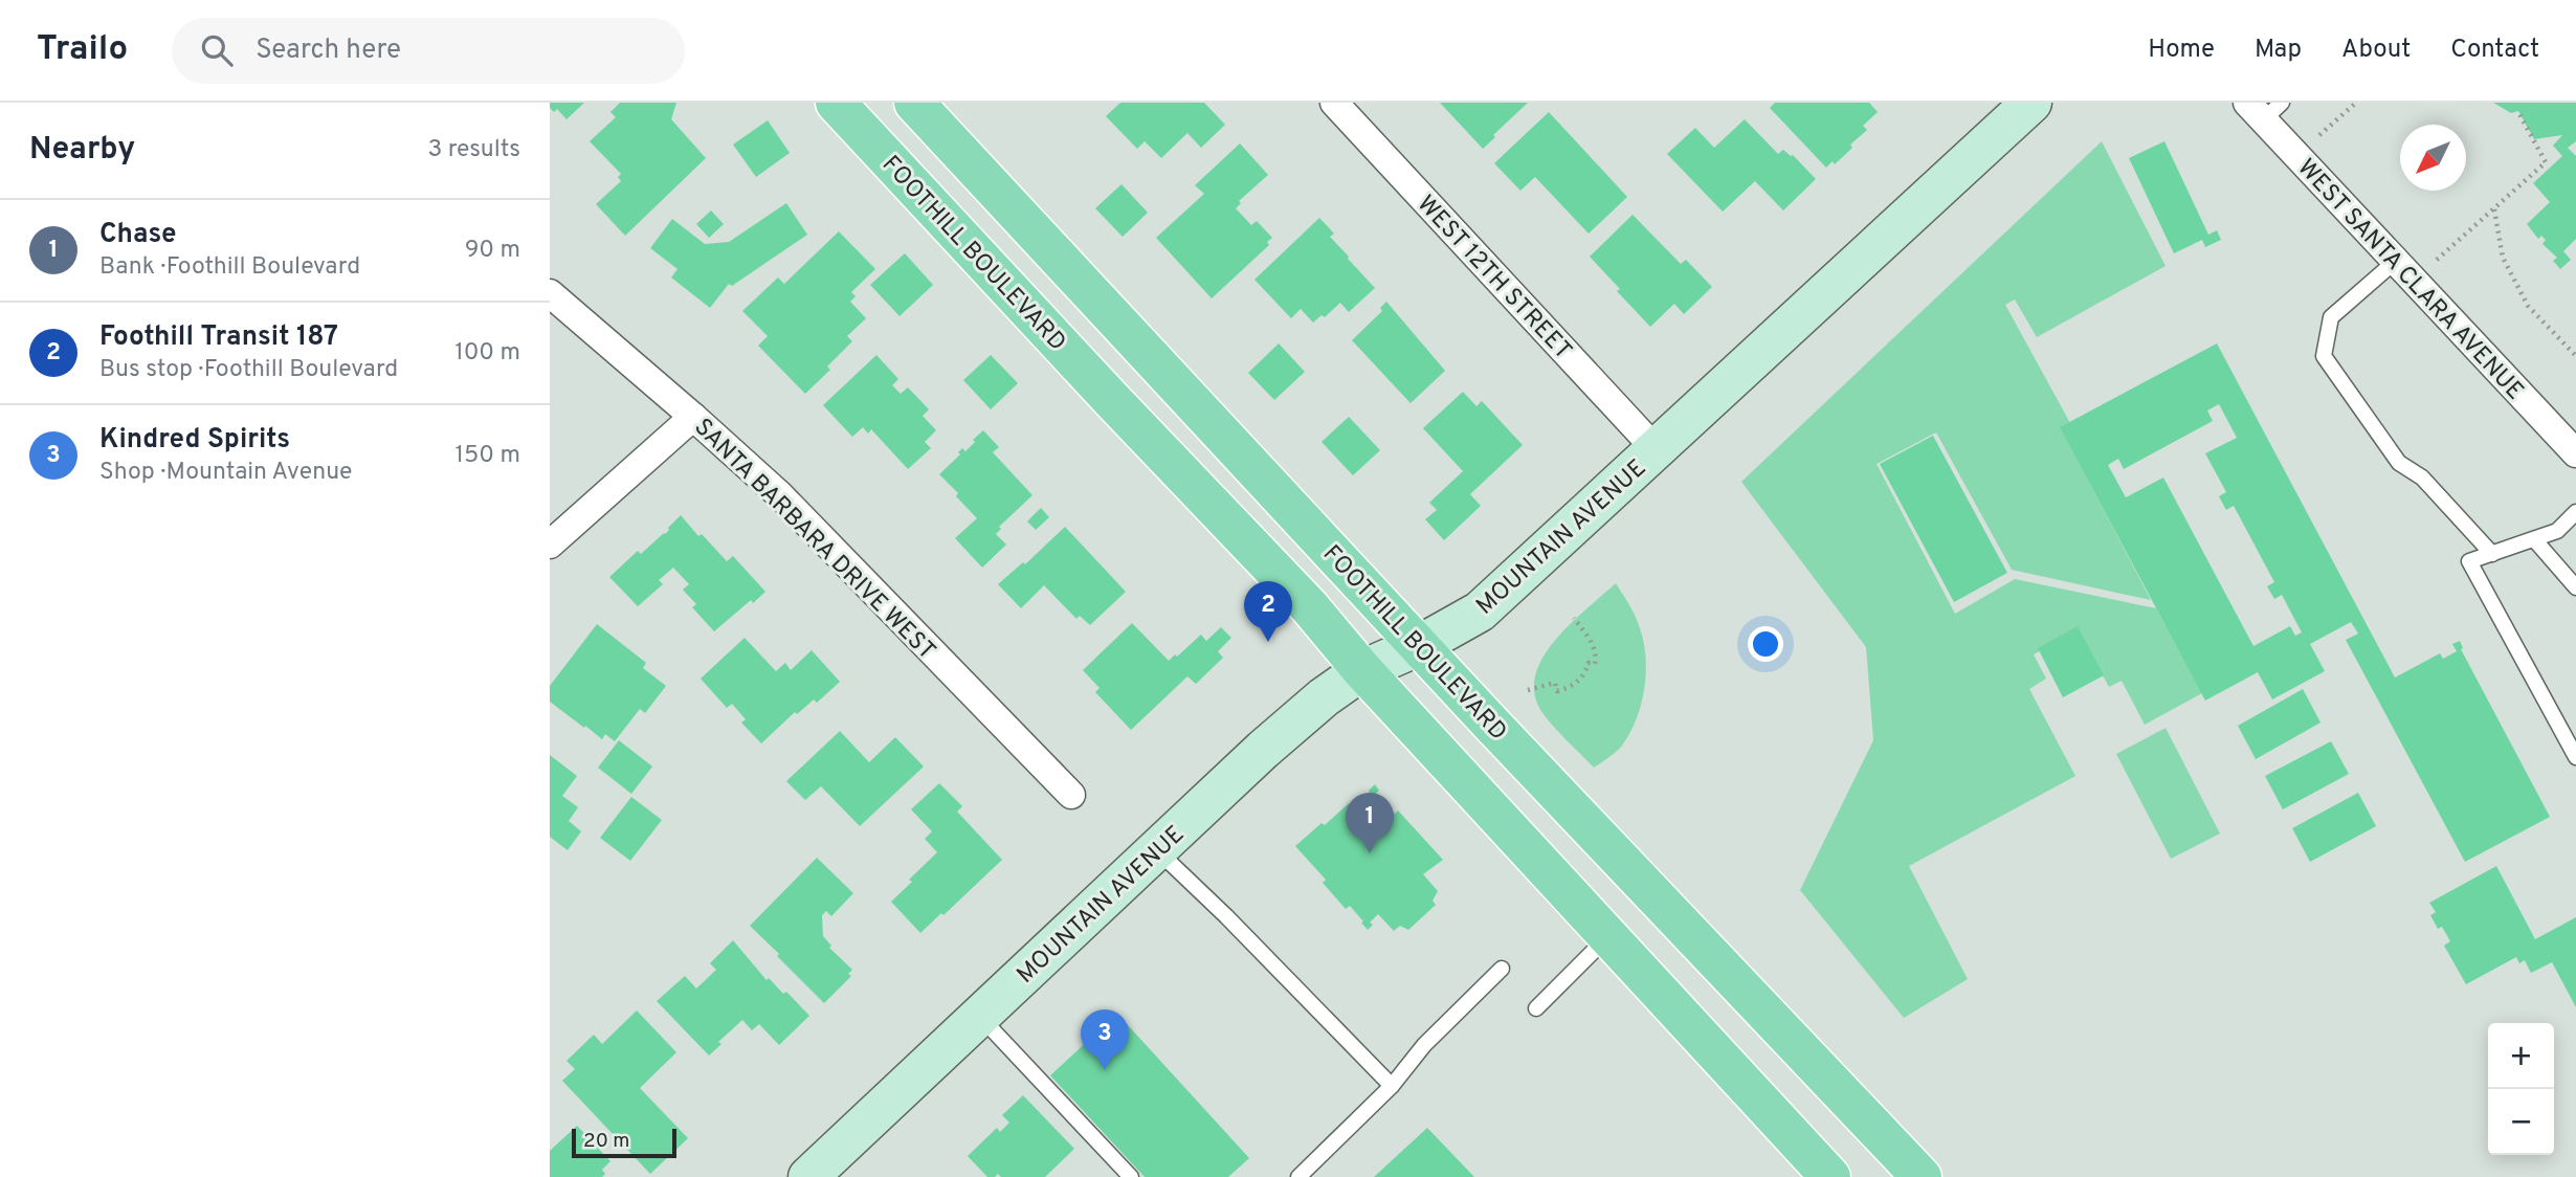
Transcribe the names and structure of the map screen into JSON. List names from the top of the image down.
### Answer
{
  "streets": {
    "main road": ["FOOTHILL BOULEVARD", "MOUNTAIN AVENUE"],
    "street": ["WEST 12TH STREET", "WEST SANTA CLARA AVENUE", "SANTA BARBARA DRIVE WEST"]
  },
  "crossings": [
    ["FOOTHILL BOULEVARD", "MOUNTAIN AVENUE"],
    ["WEST 12TH STREET", "MOUNTAIN AVENUE"]
  ],
  "scale_bar": "20 m",
  "north": "bottom left",
  "page": {
    "header": "Trailo",
    "search": "Search here",
    "nav": [
      "Home",
      "Map",
      "About",
      "Contact"
    ],
    "heading": ["Nearby", "3 results"],
    "list": [
      {
        "mark": "1",
        "name": "Chase",
        "note": "Bank · Foothill Boulevard",
        "value": "90 m"
      },
      {
        "mark": "2",
        "name": "Foothill Transit 187",
        "note": "Bus stop · Foothill Boulevard",
        "value": "100 m"
      },
      {
        "mark": "3",
        "name": "Kindred Spirits",
        "note": "Shop · Mountain Avenue",
        "value": "150 m"
      }
    ],
    "pins": ["2", "1", "3"],
    "map_buttons": ["+", "−"],
    "scale": "20 m"
  }
}
